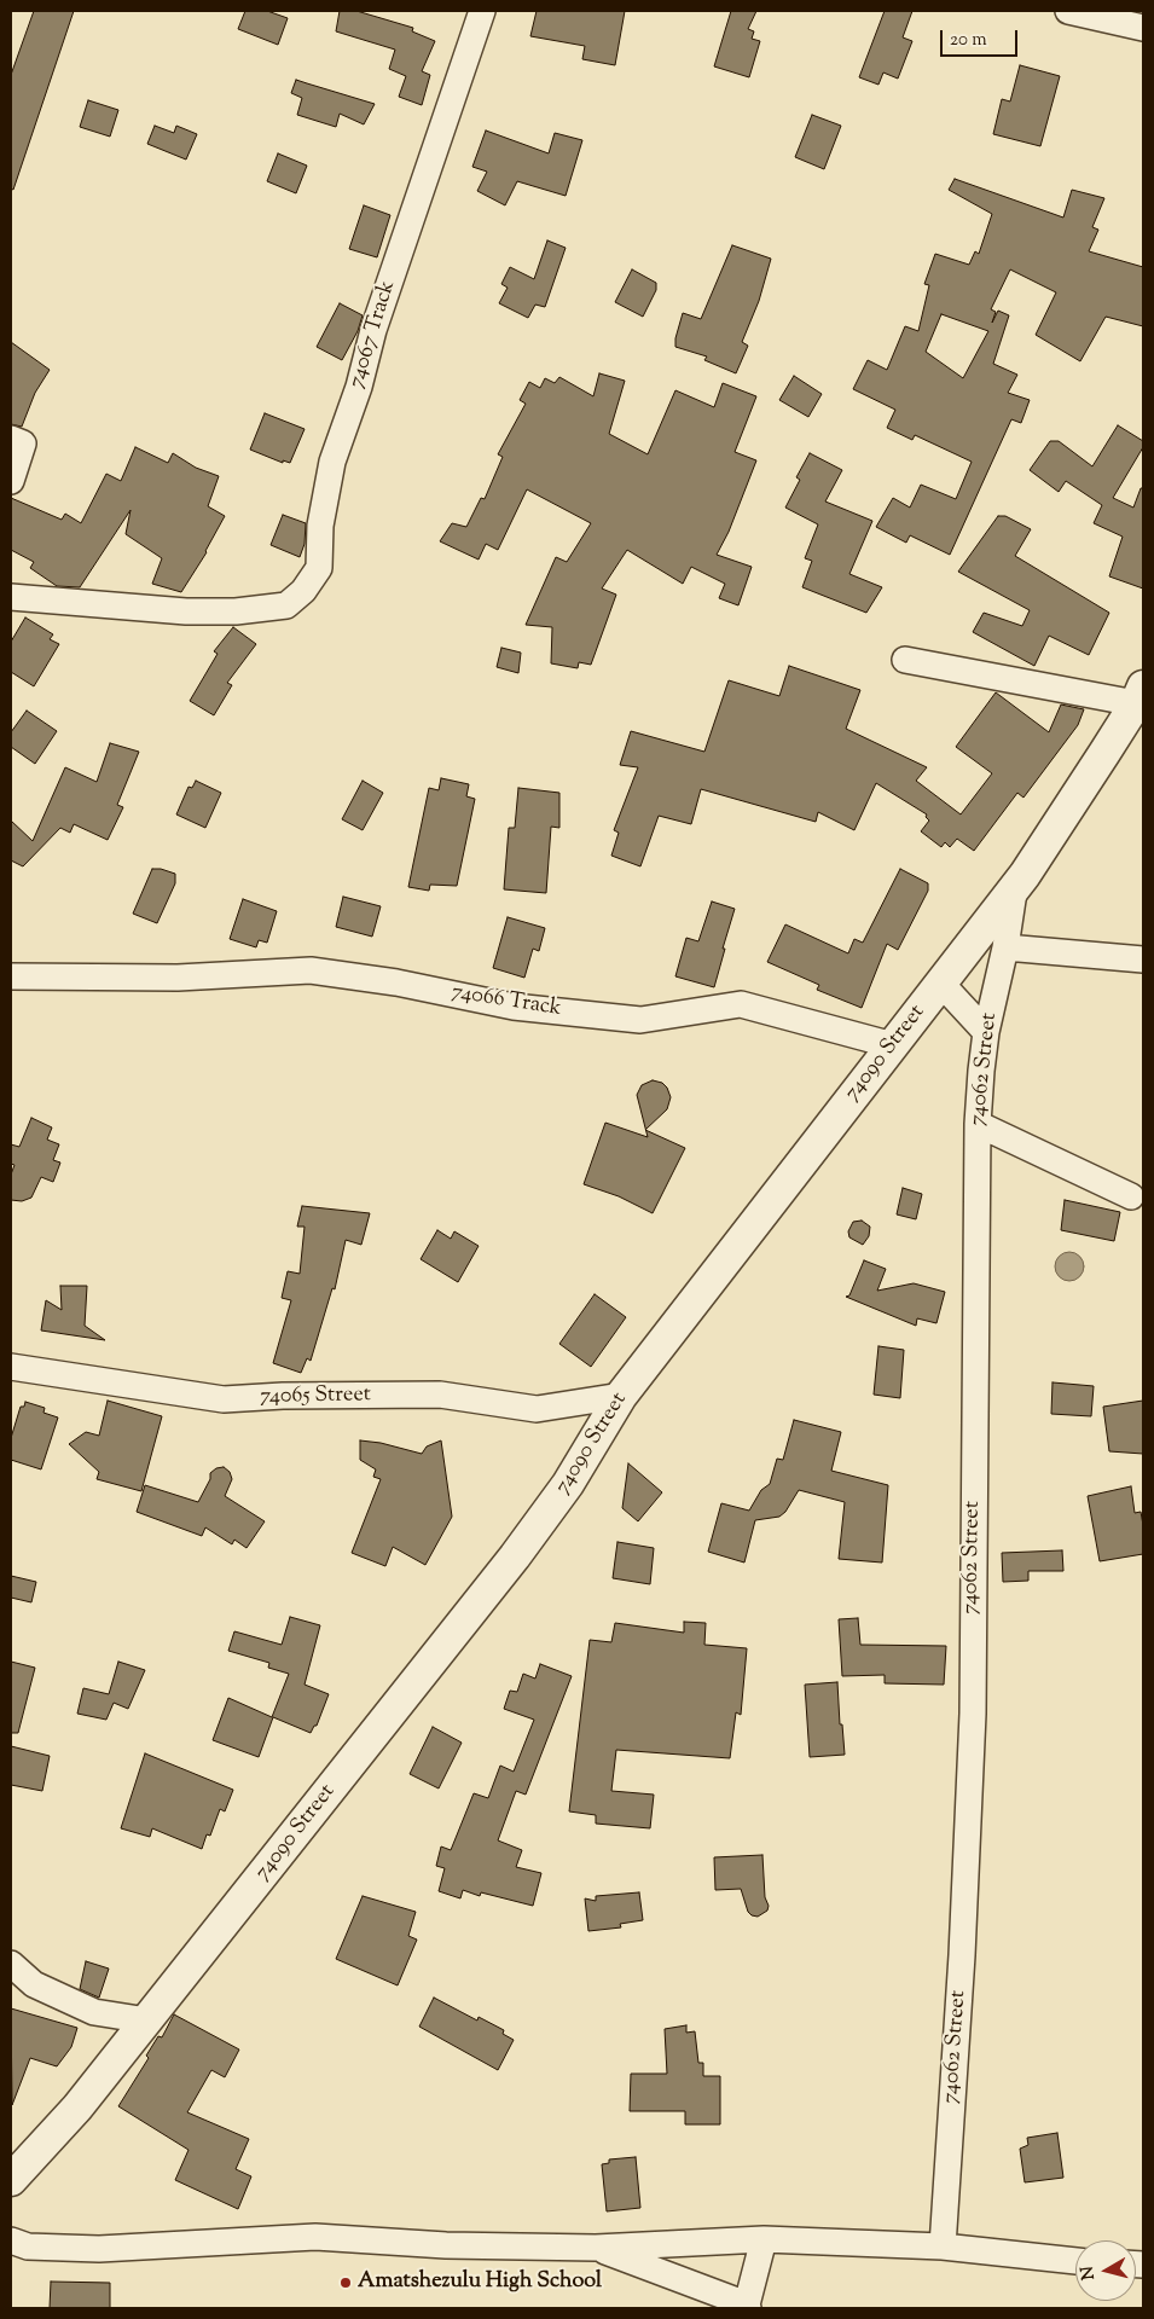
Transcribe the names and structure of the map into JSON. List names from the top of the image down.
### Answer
{
  "streets": {
    "street": [
      "74067 Track",
      "74066 Track",
      "74090 Street",
      "74062 Street",
      "74065 Street"
    ]
  },
  "crossings": [
    ["74066 Track", "74090 Street"],
    ["74090 Street", "74062 Street"],
    ["74090 Street", "74065 Street"]
  ],
  "places": ["Amatshezulu High School"],
  "scale_bar": "20 m",
  "north": "left"
}
